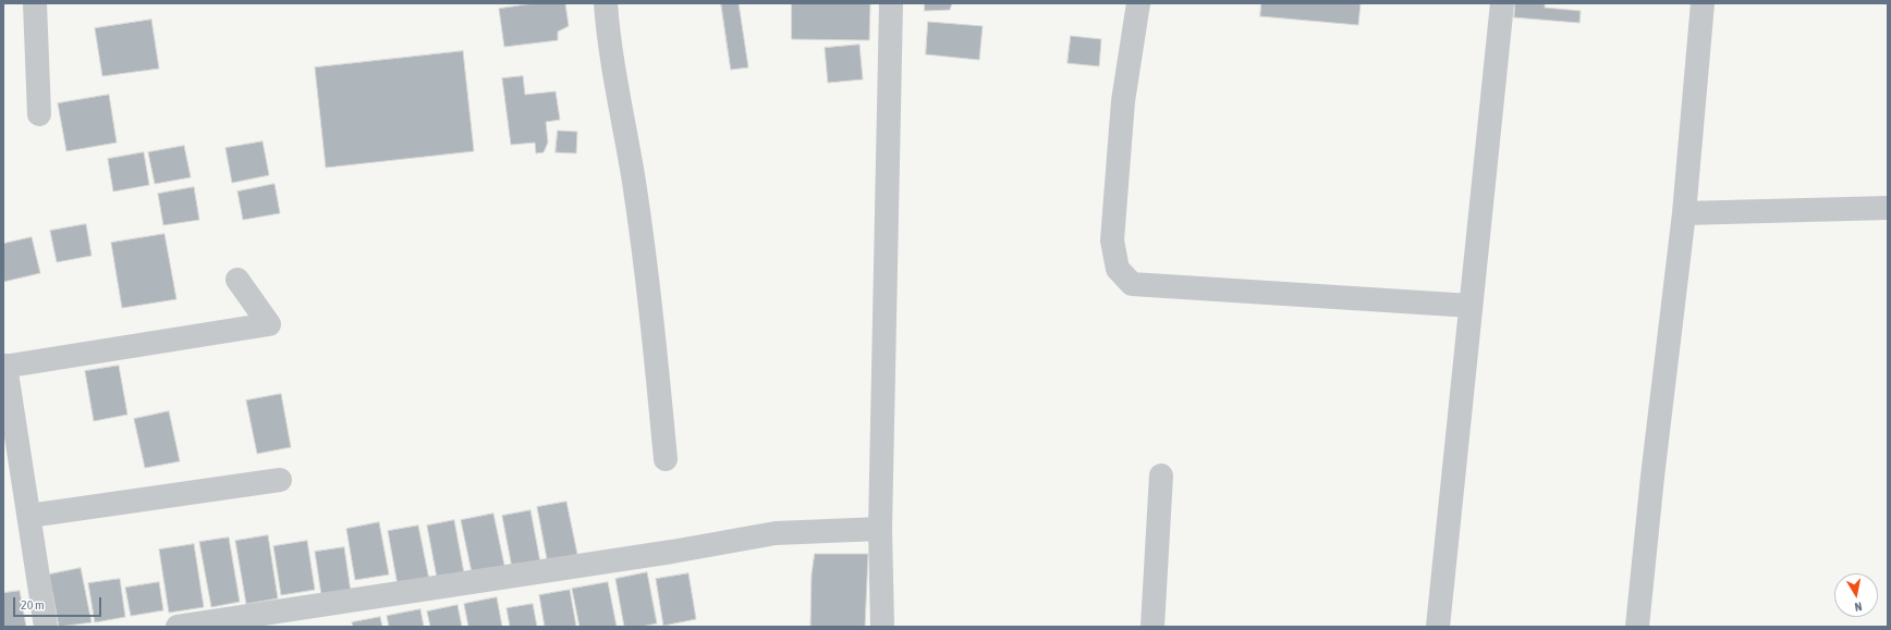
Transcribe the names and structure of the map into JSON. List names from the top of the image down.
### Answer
{
  "scale_bar": "20 m",
  "north": "bottom"
}
